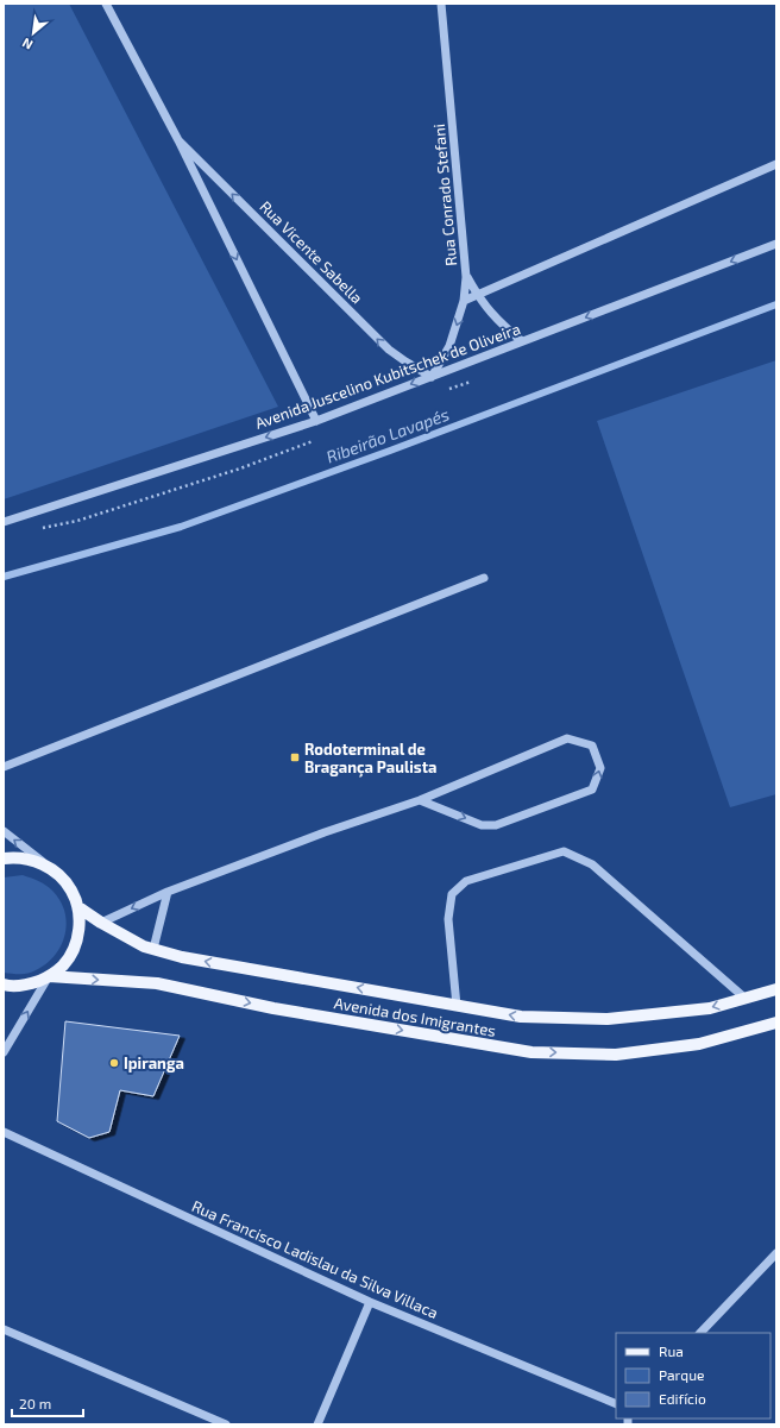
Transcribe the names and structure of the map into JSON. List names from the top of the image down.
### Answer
{
  "streets": {
    "main road": ["Avenida dos Imigrantes"],
    "street": [
      "Rua Conrado Stefani",
      "Rua Vicente Sabella",
      "Avenida Juscelino Kubitschek de Oliveira",
      "Rua Francisco Ladislau da Silva Villaca"
    ]
  },
  "crossings": [
    ["Rua Conrado Stefani", "Rua Vicente Sabella"],
    ["Rua Conrado Stefani", "Avenida Juscelino Kubitschek de Oliveira"],
    ["Rua Vicente Sabella", "Avenida Juscelino Kubitschek de Oliveira"]
  ],
  "water": ["Ribeirão Lavapés"],
  "places": {
    "transit": ["Rodoterminal de Bragança Paulista"],
    "other": ["Ipiranga"]
  },
  "legend": ["Rua", "Parque", "Edifício"],
  "scale_bar": "20 m",
  "north": "bottom left"
}
